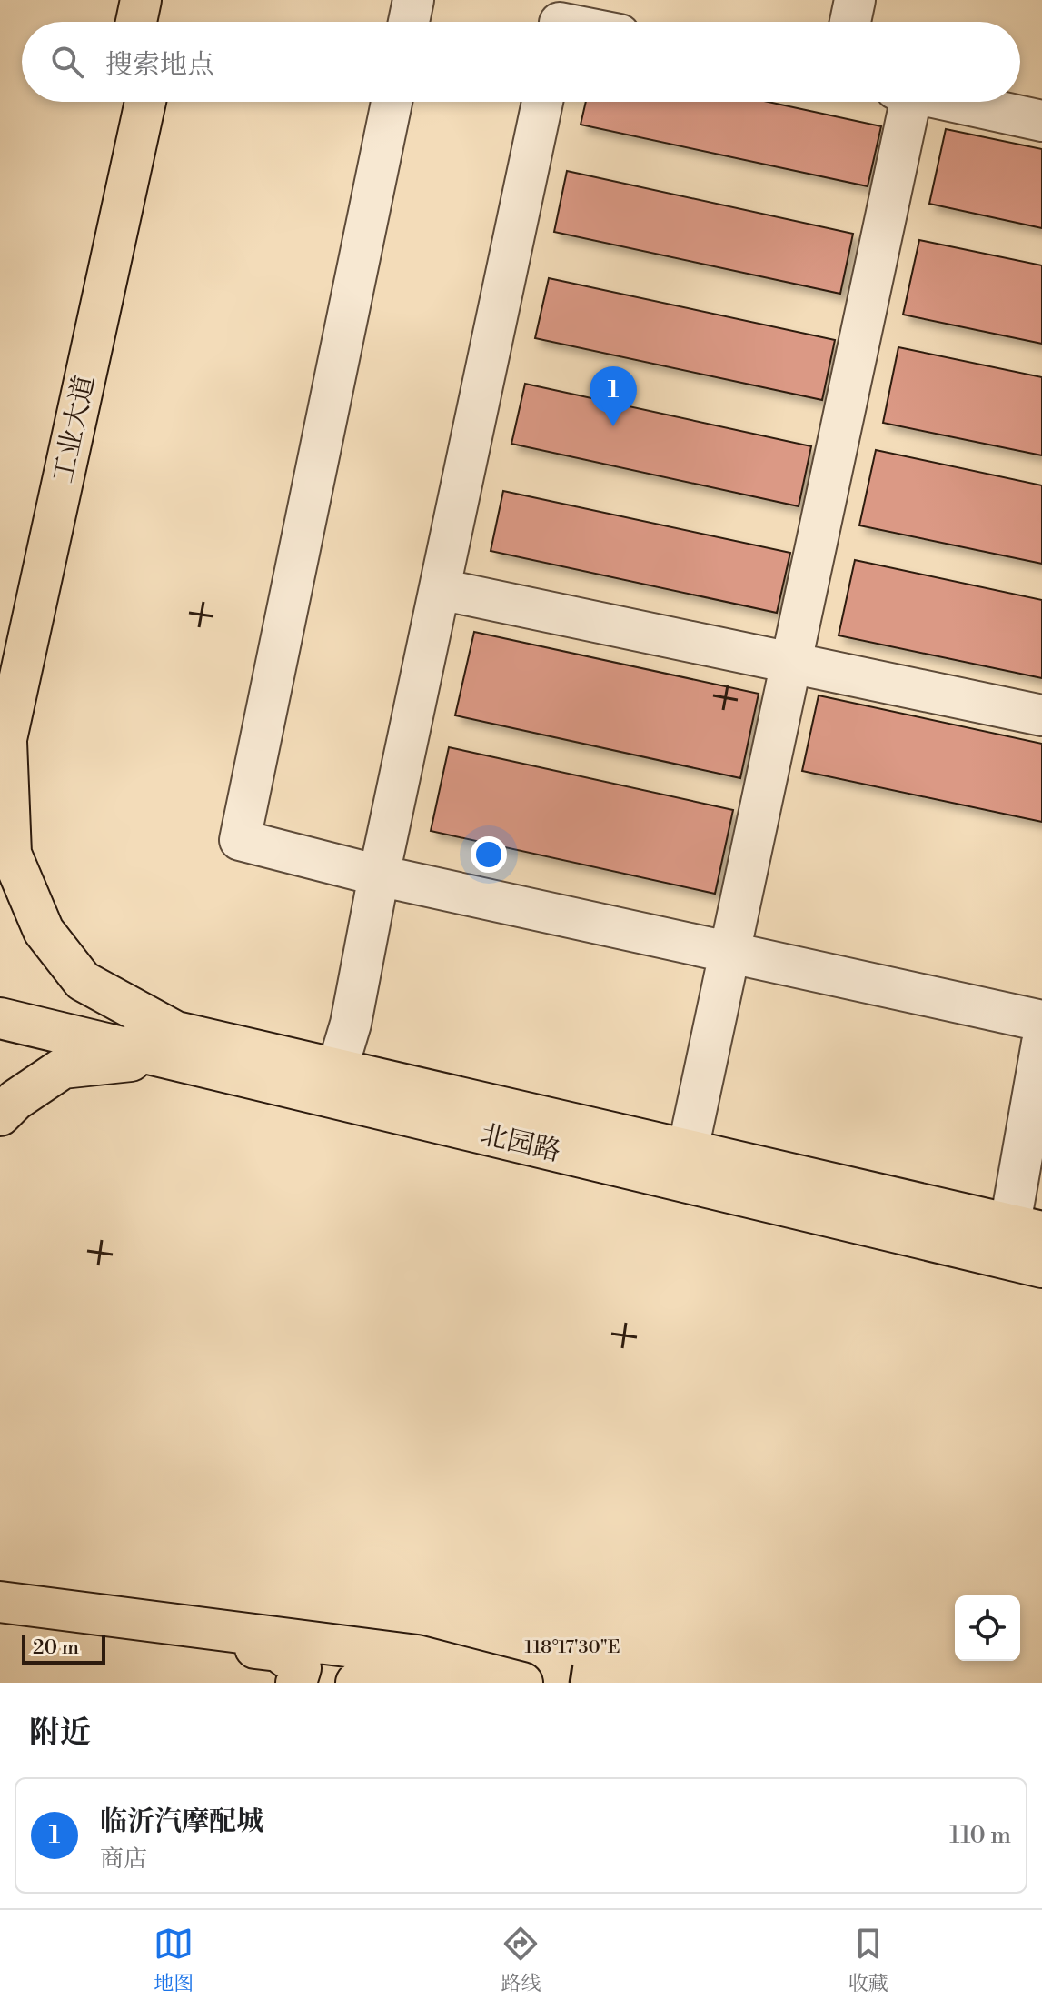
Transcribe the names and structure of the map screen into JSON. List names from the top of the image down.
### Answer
{
  "streets": {
    "main road": ["工业大道", "北园路"]
  },
  "crossings": [
    ["工业大道", "北园路"]
  ],
  "scale_bar": "20 m",
  "page": {
    "search": "搜索地点",
    "pins": "1",
    "scale": "20 m",
    "heading": "附近",
    "list": [
      {
        "mark": "1",
        "name": "临沂汽摩配城",
        "note": "商店",
        "value": "110 m"
      }
    ],
    "nav": ["地图", "路线", "收藏"]
  },
  "coordinates": ["118°17'30\"E"]
}
